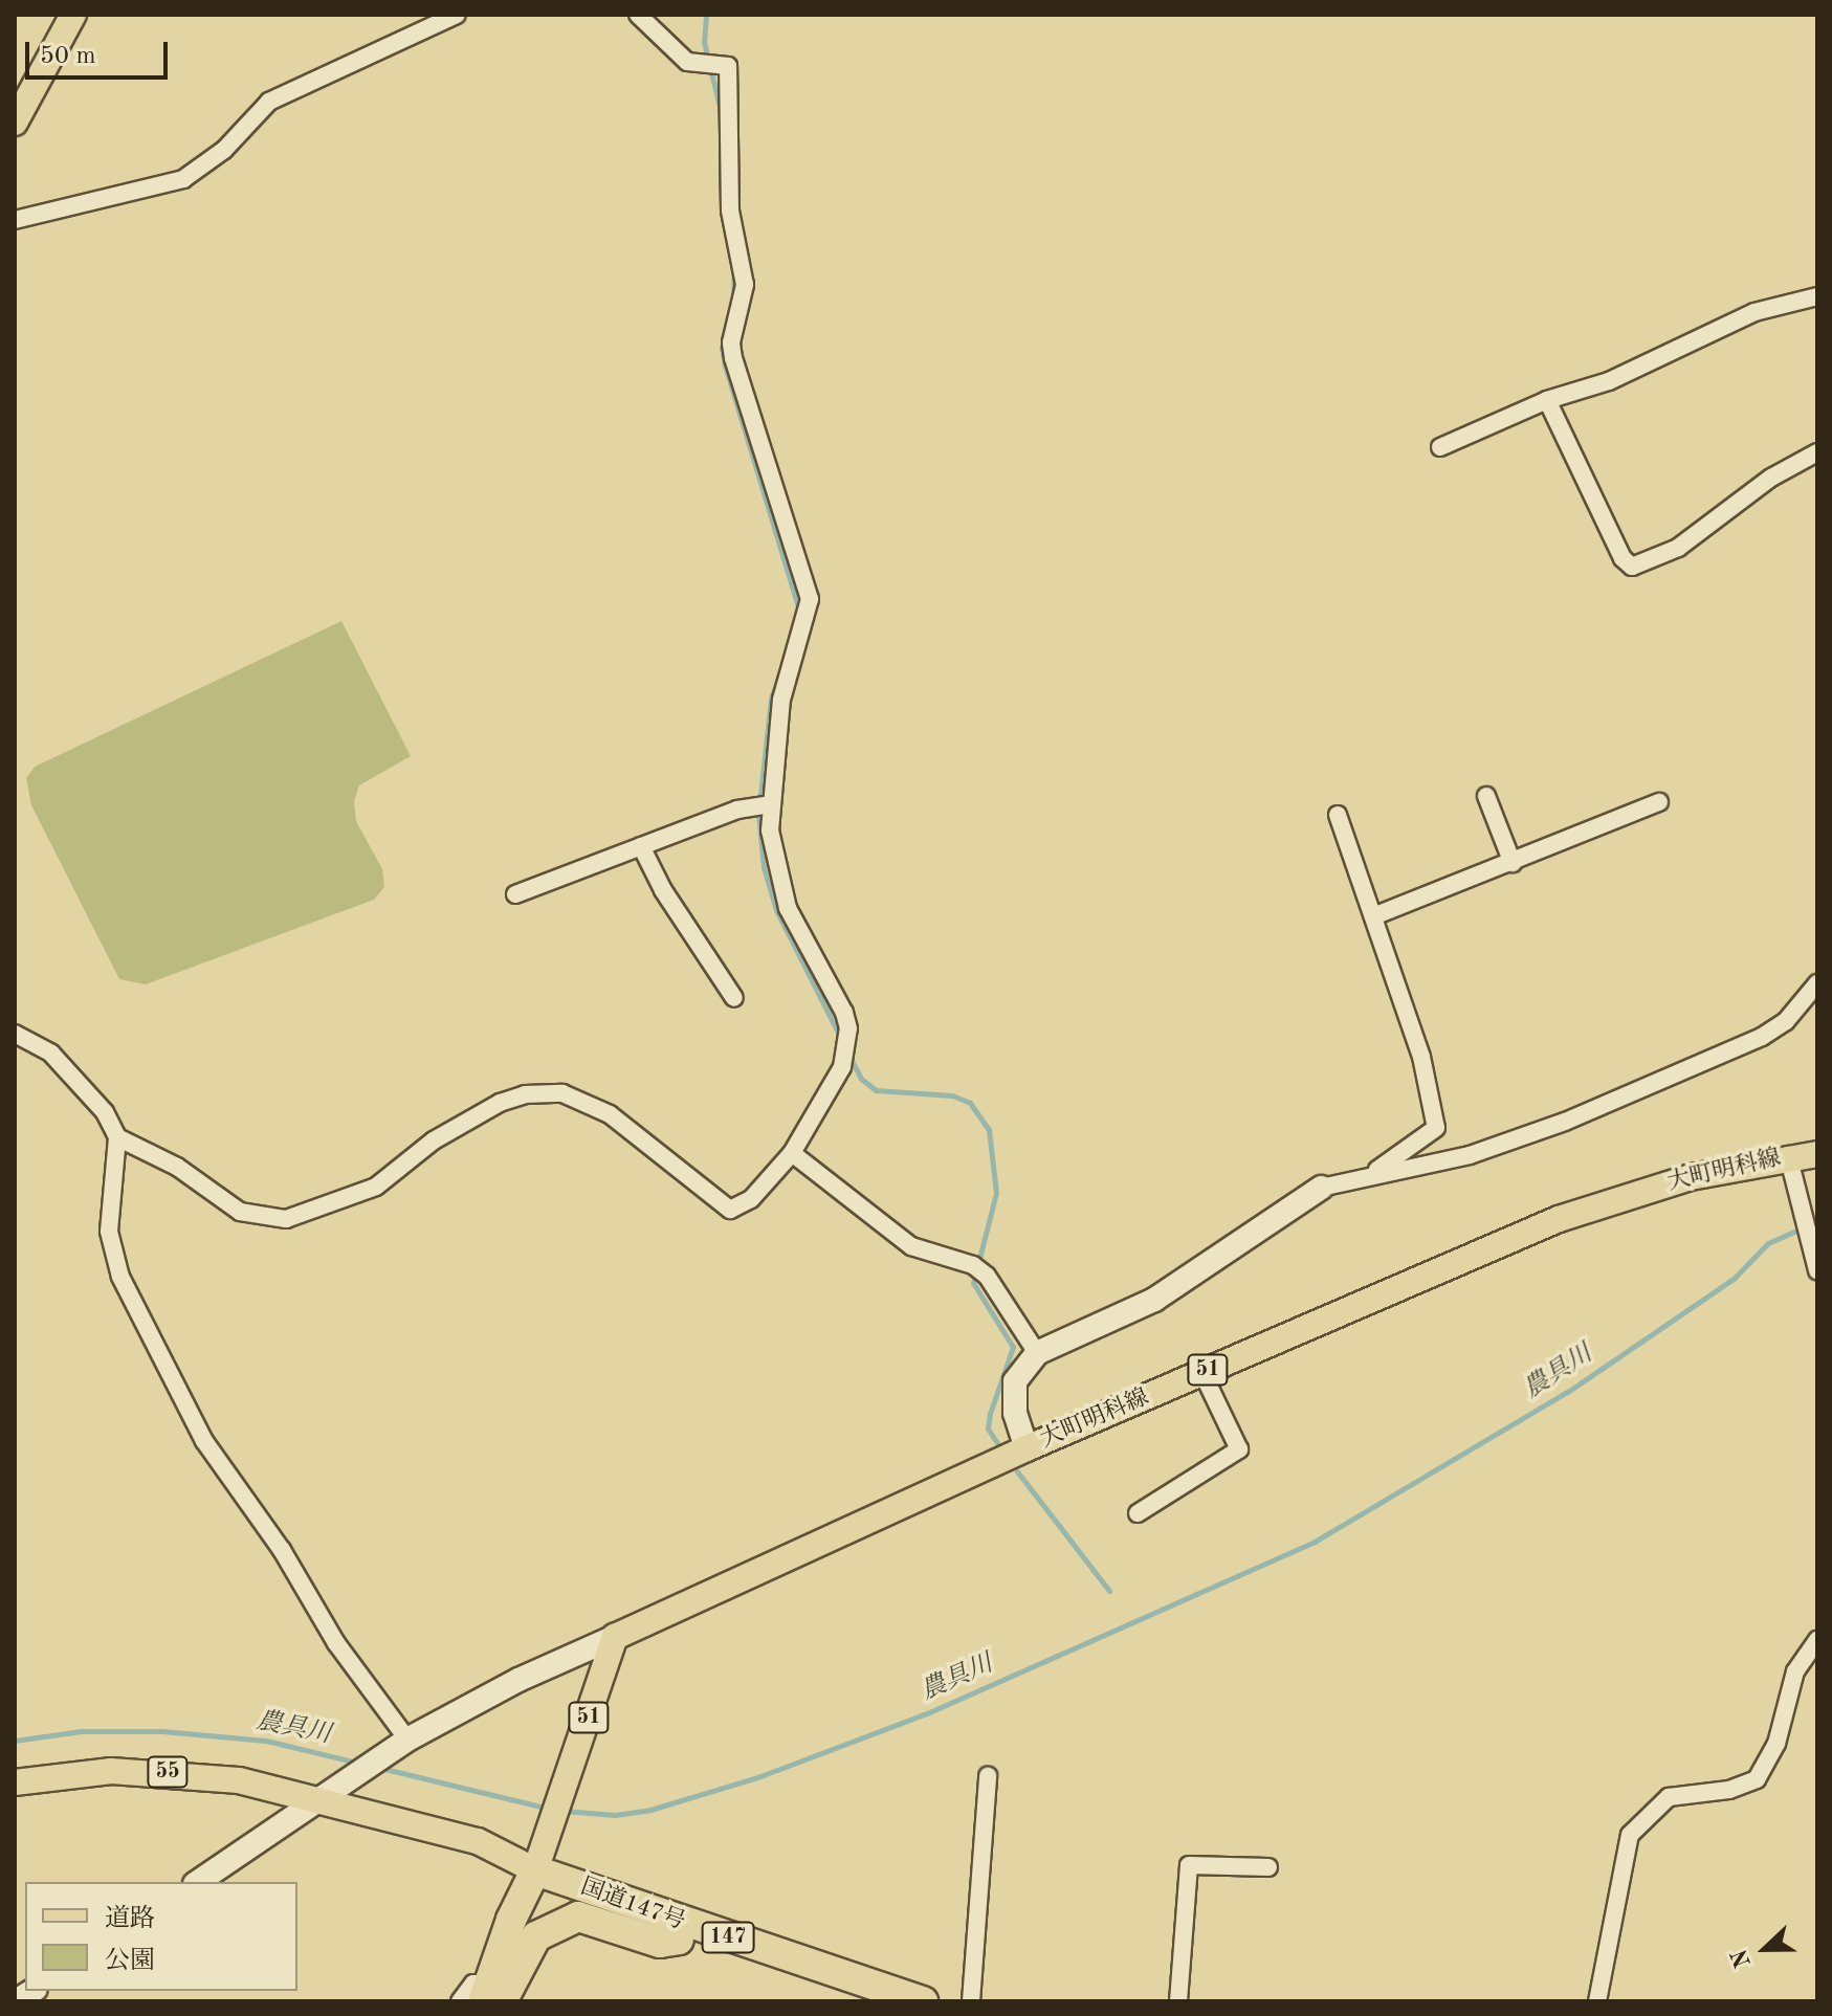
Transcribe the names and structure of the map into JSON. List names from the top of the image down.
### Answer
{
  "streets": {
    "highway": ["国道147号", "147"],
    "main road": ["大町明科線", "51", "55"]
  },
  "crossings": [
    ["大町明科線", "51"],
    ["51", "55"],
    ["51", "国道147号"],
    ["55", "国道147号"],
    ["国道147号", "147"]
  ],
  "water": ["農具川"],
  "legend": ["道路", "公園"],
  "scale_bar": "50 m",
  "north": "left"
}
